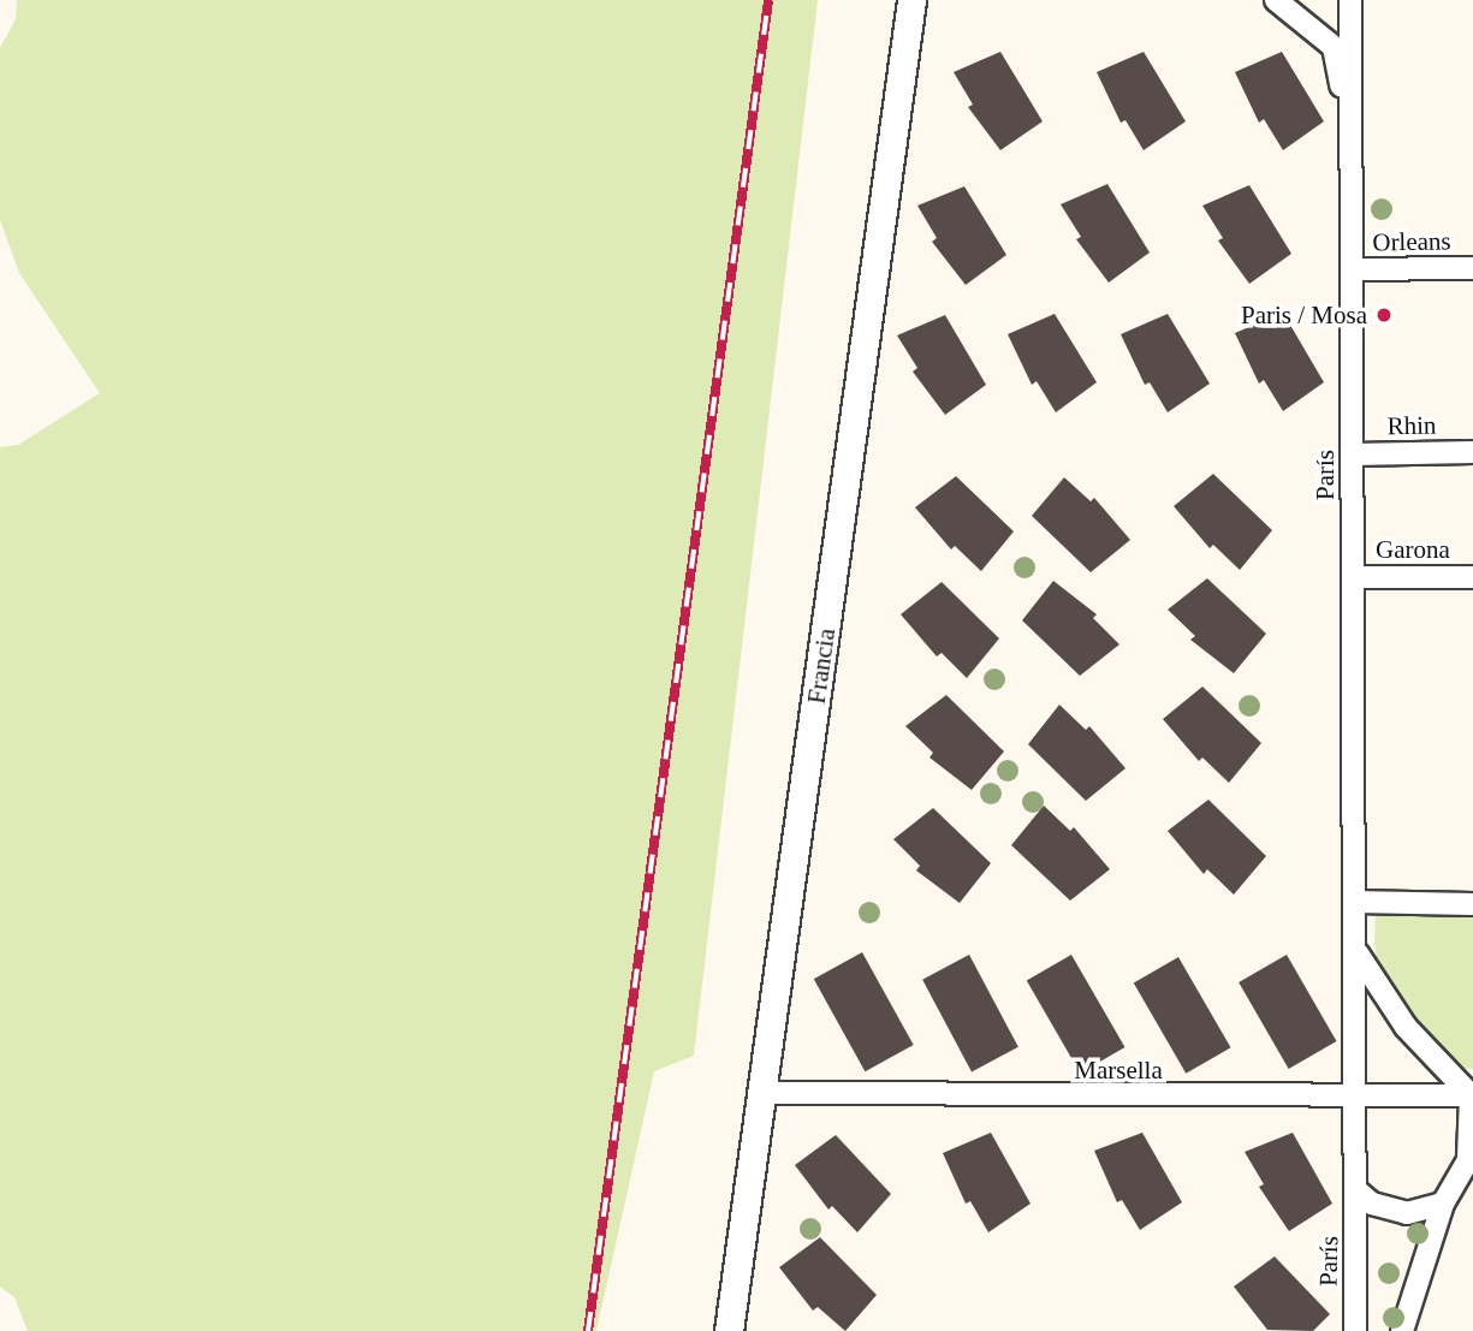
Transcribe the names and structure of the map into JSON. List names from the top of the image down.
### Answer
{
  "streets": {
    "street": [
      "Orleans",
      "Rhin",
      "París",
      "Garona",
      "Francia",
      "Marsella"
    ]
  },
  "crossings": [
    ["Orleans", "París"],
    ["Rhin", "París"],
    ["París", "Garona"],
    ["París", "Marsella"],
    ["Francia", "Marsella"]
  ],
  "places": ["Paris / Mosa"]
}
